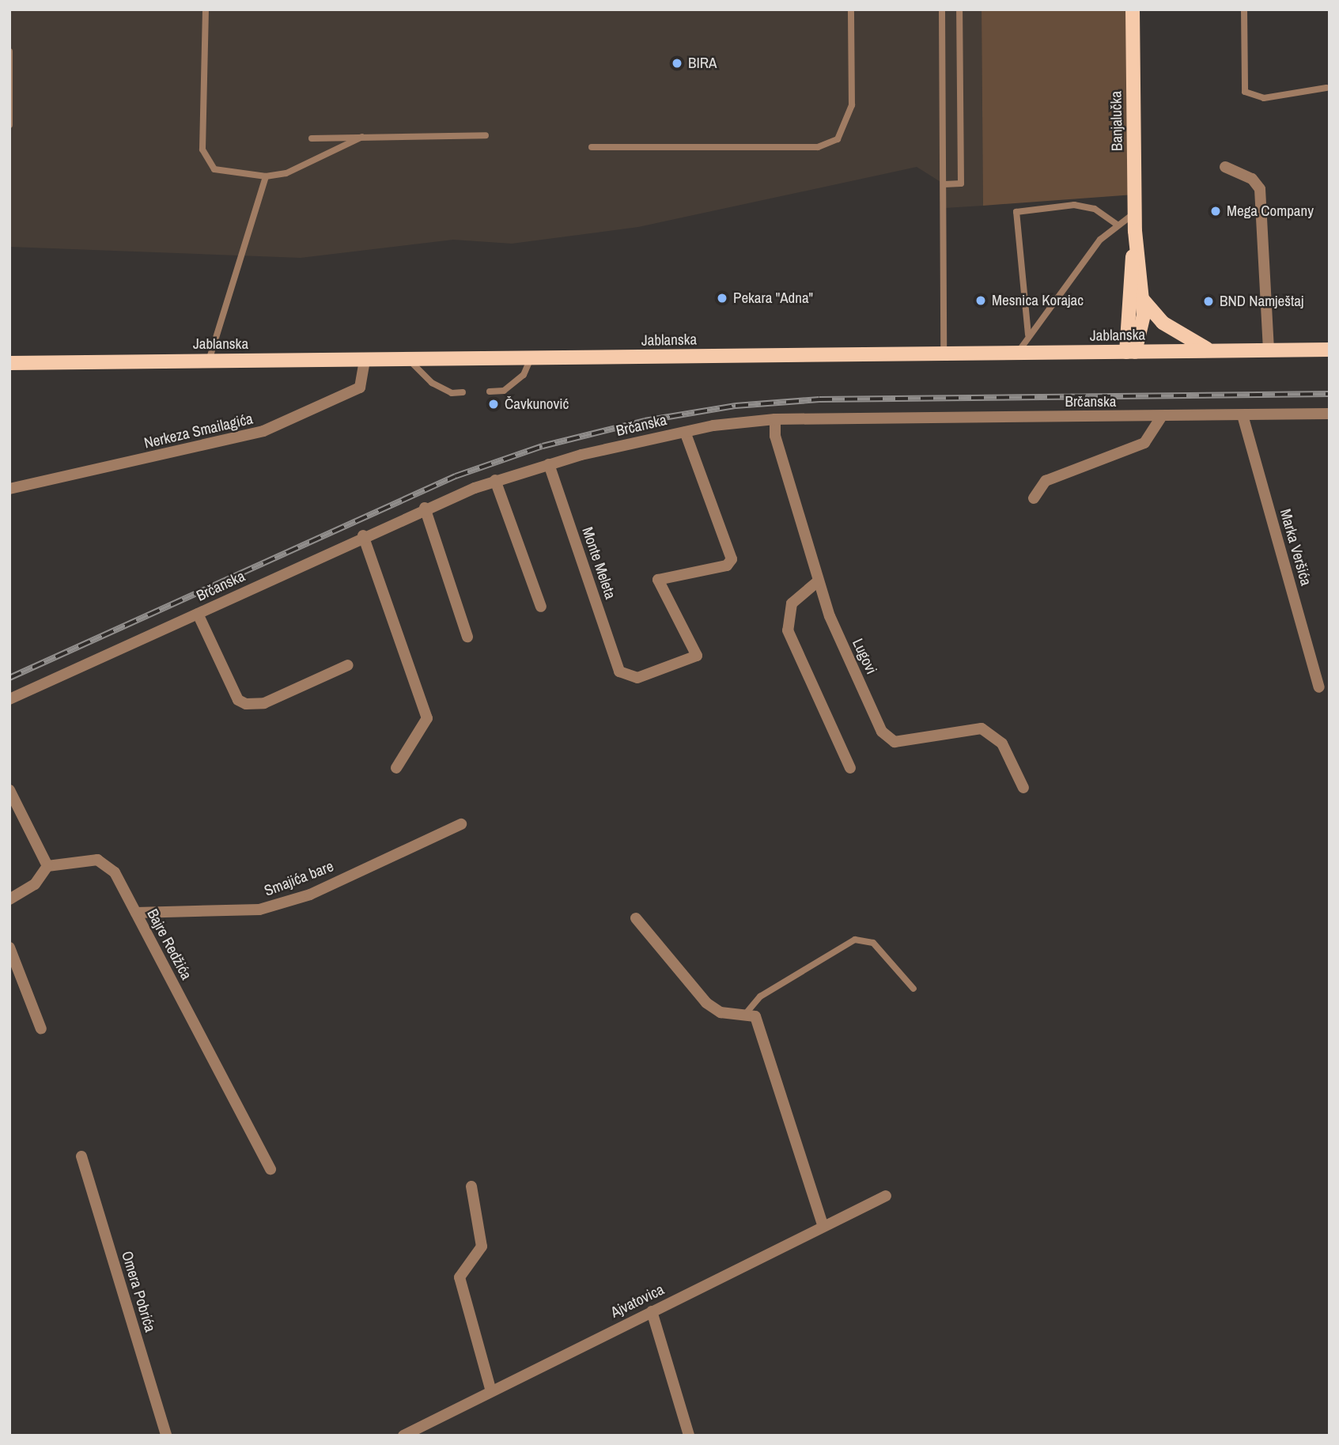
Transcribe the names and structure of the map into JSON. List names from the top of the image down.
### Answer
{
  "streets": {
    "main road": ["Banjalučka", "Jablanska"],
    "street": [
      "Brčanska",
      "Nerkeza Smailagića",
      "Marka Veršića",
      "Monte Meleta",
      "Lugovi",
      "Smajića bare",
      "Bajre Redžića",
      "Omera Pobrića",
      "Ajvatovica"
    ]
  },
  "crossings": [
    ["Jablanska", "Nerkeza Smailagića"],
    ["Brčanska", "Marka Veršića"],
    ["Brčanska", "Monte Meleta"],
    ["Brčanska", "Lugovi"],
    ["Smajića bare", "Bajre Redžića"]
  ],
  "places": [
    "BIRA",
    "Mega Company",
    "Pekara \"Adna\"",
    "Mesnica Korajac",
    "BND Namještaj",
    "Čavkunović"
  ]
}
